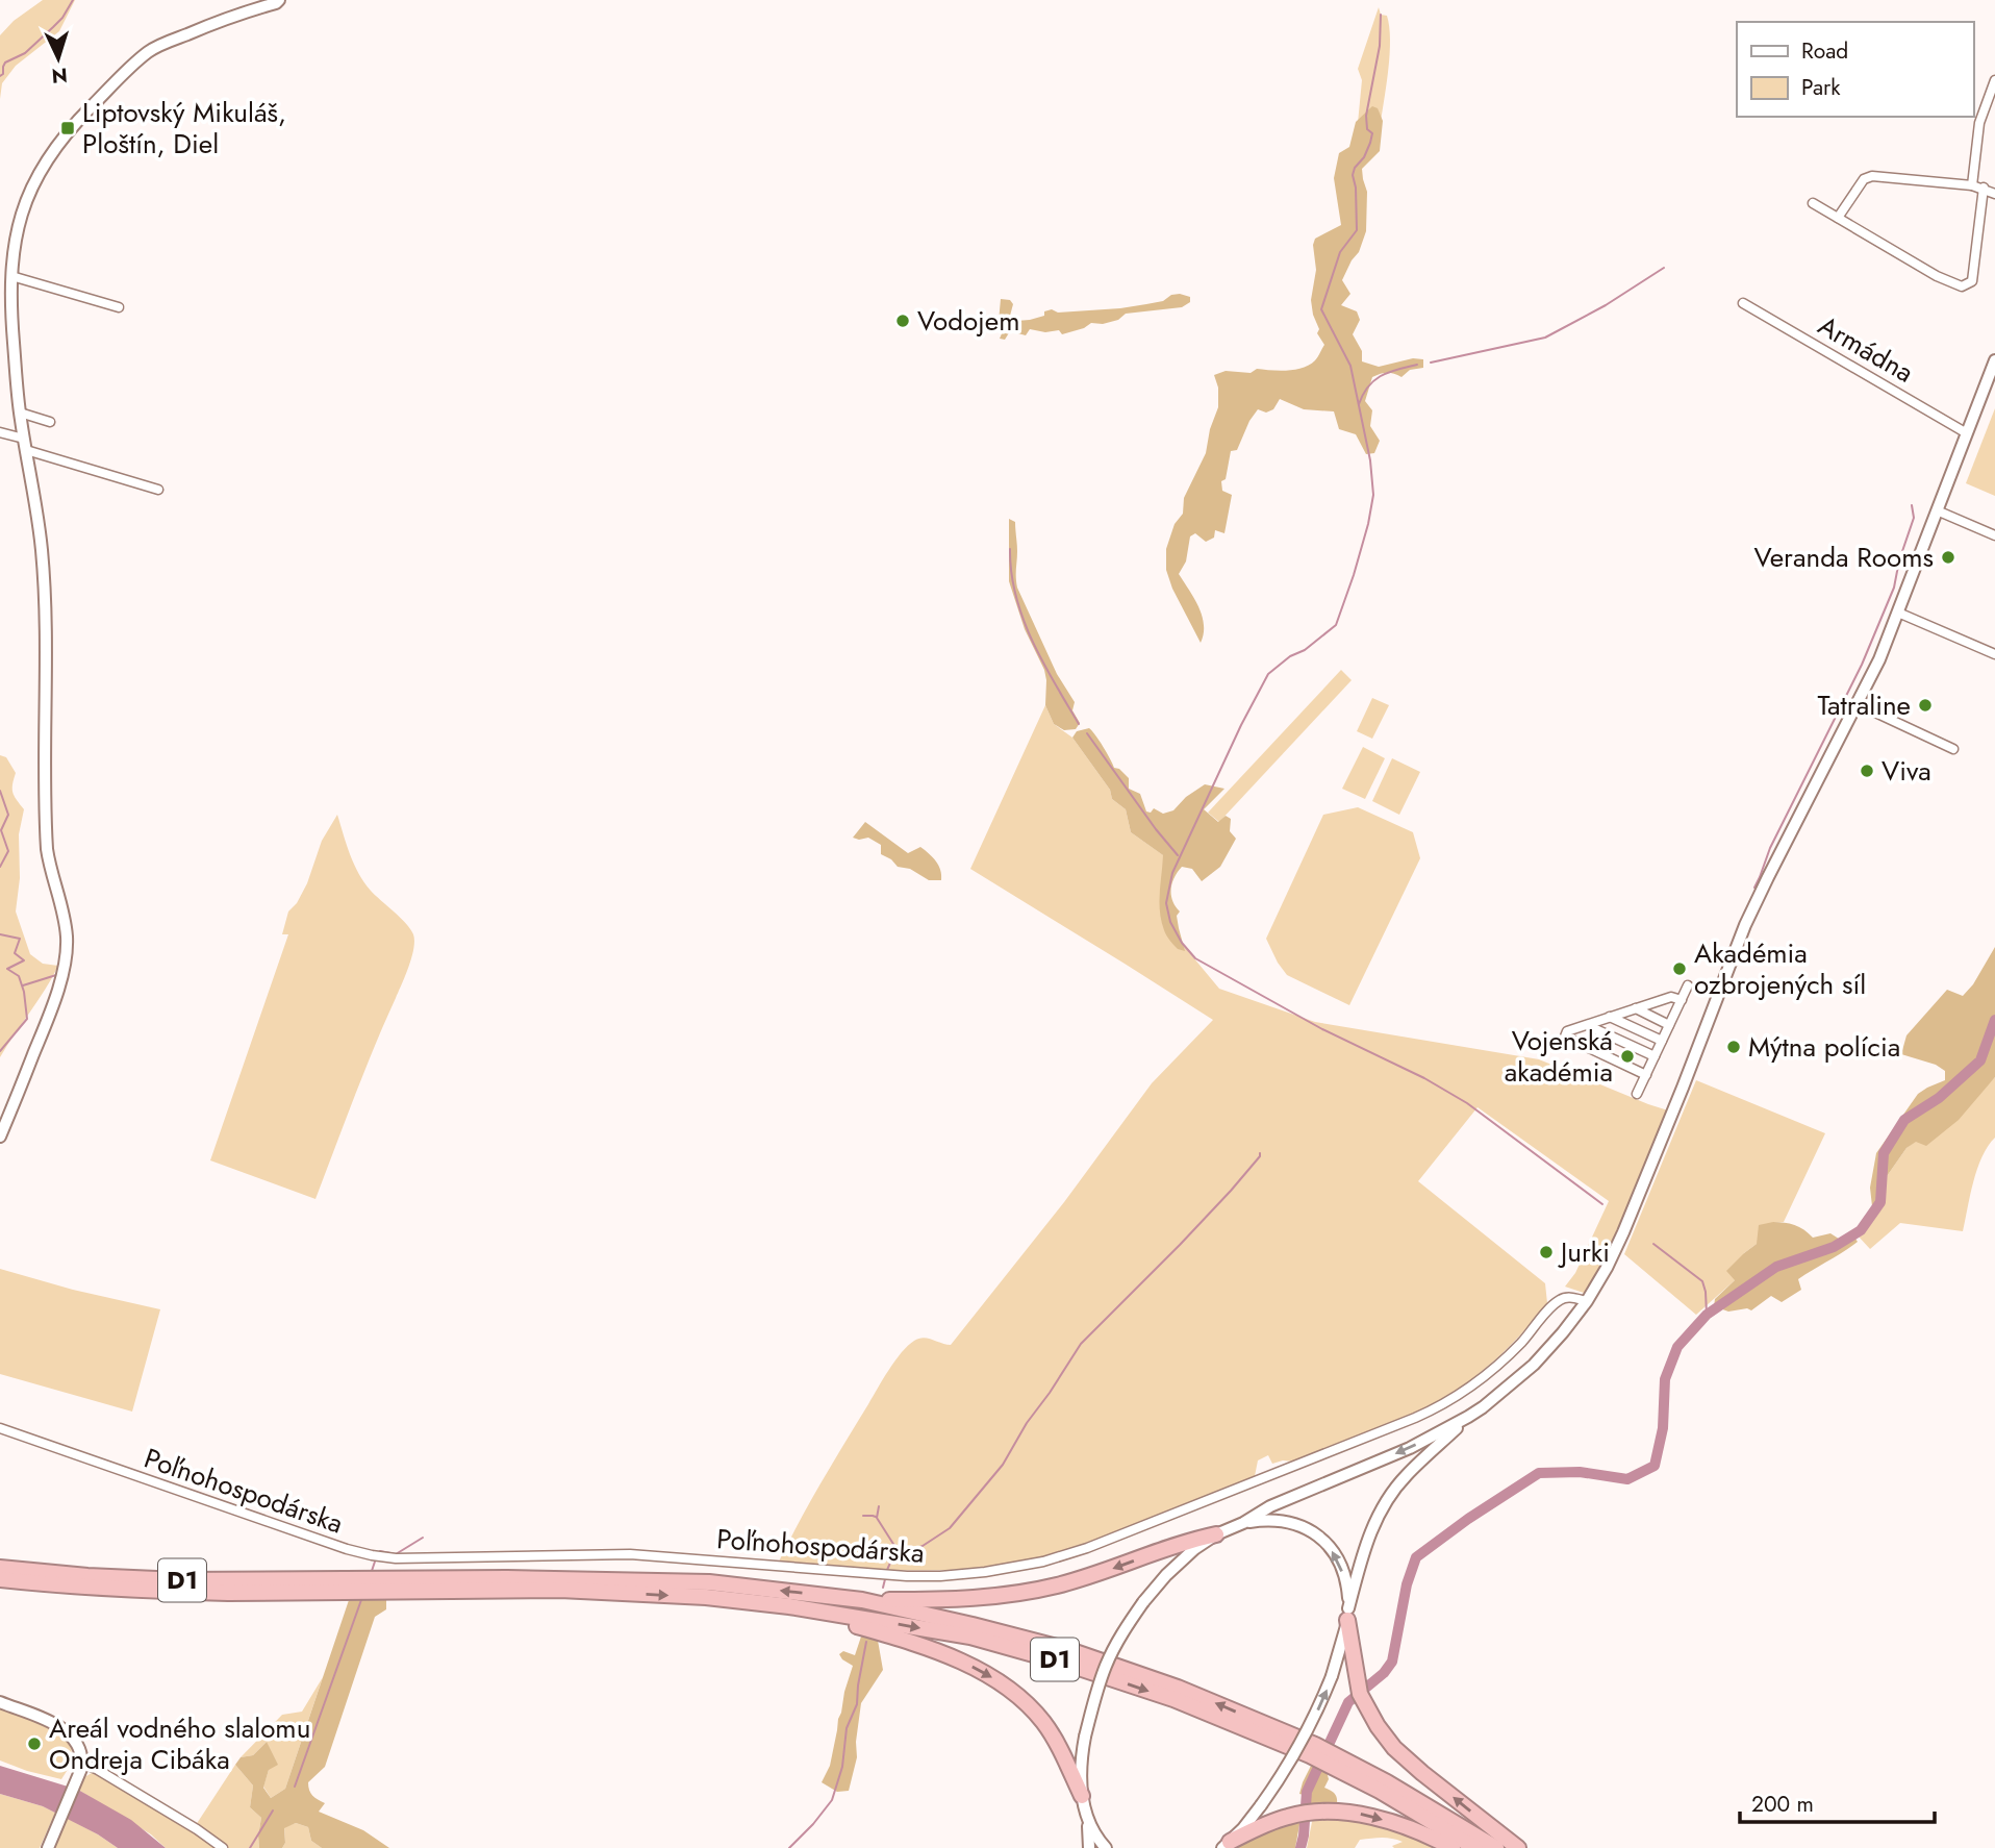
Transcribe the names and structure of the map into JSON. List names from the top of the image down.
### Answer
{
  "streets": {
    "highway": ["D1"],
    "street": ["Armádna", "Poľnohospodárska"]
  },
  "places": {
    "transit": ["Liptovský Mikuláš, Ploštín, Diel"],
    "other": [
      "Vodojem",
      "Veranda Rooms",
      "Tatraline",
      "Viva",
      "Akadémia ozbrojených síl",
      "Mýtna polícia",
      "Vojenská akadémia",
      "Jurki",
      "Areál vodného slalomu Ondreja Cibáka"
    ]
  },
  "legend": ["Road", "Park"],
  "scale_bar": "200 m",
  "north": "bottom"
}
